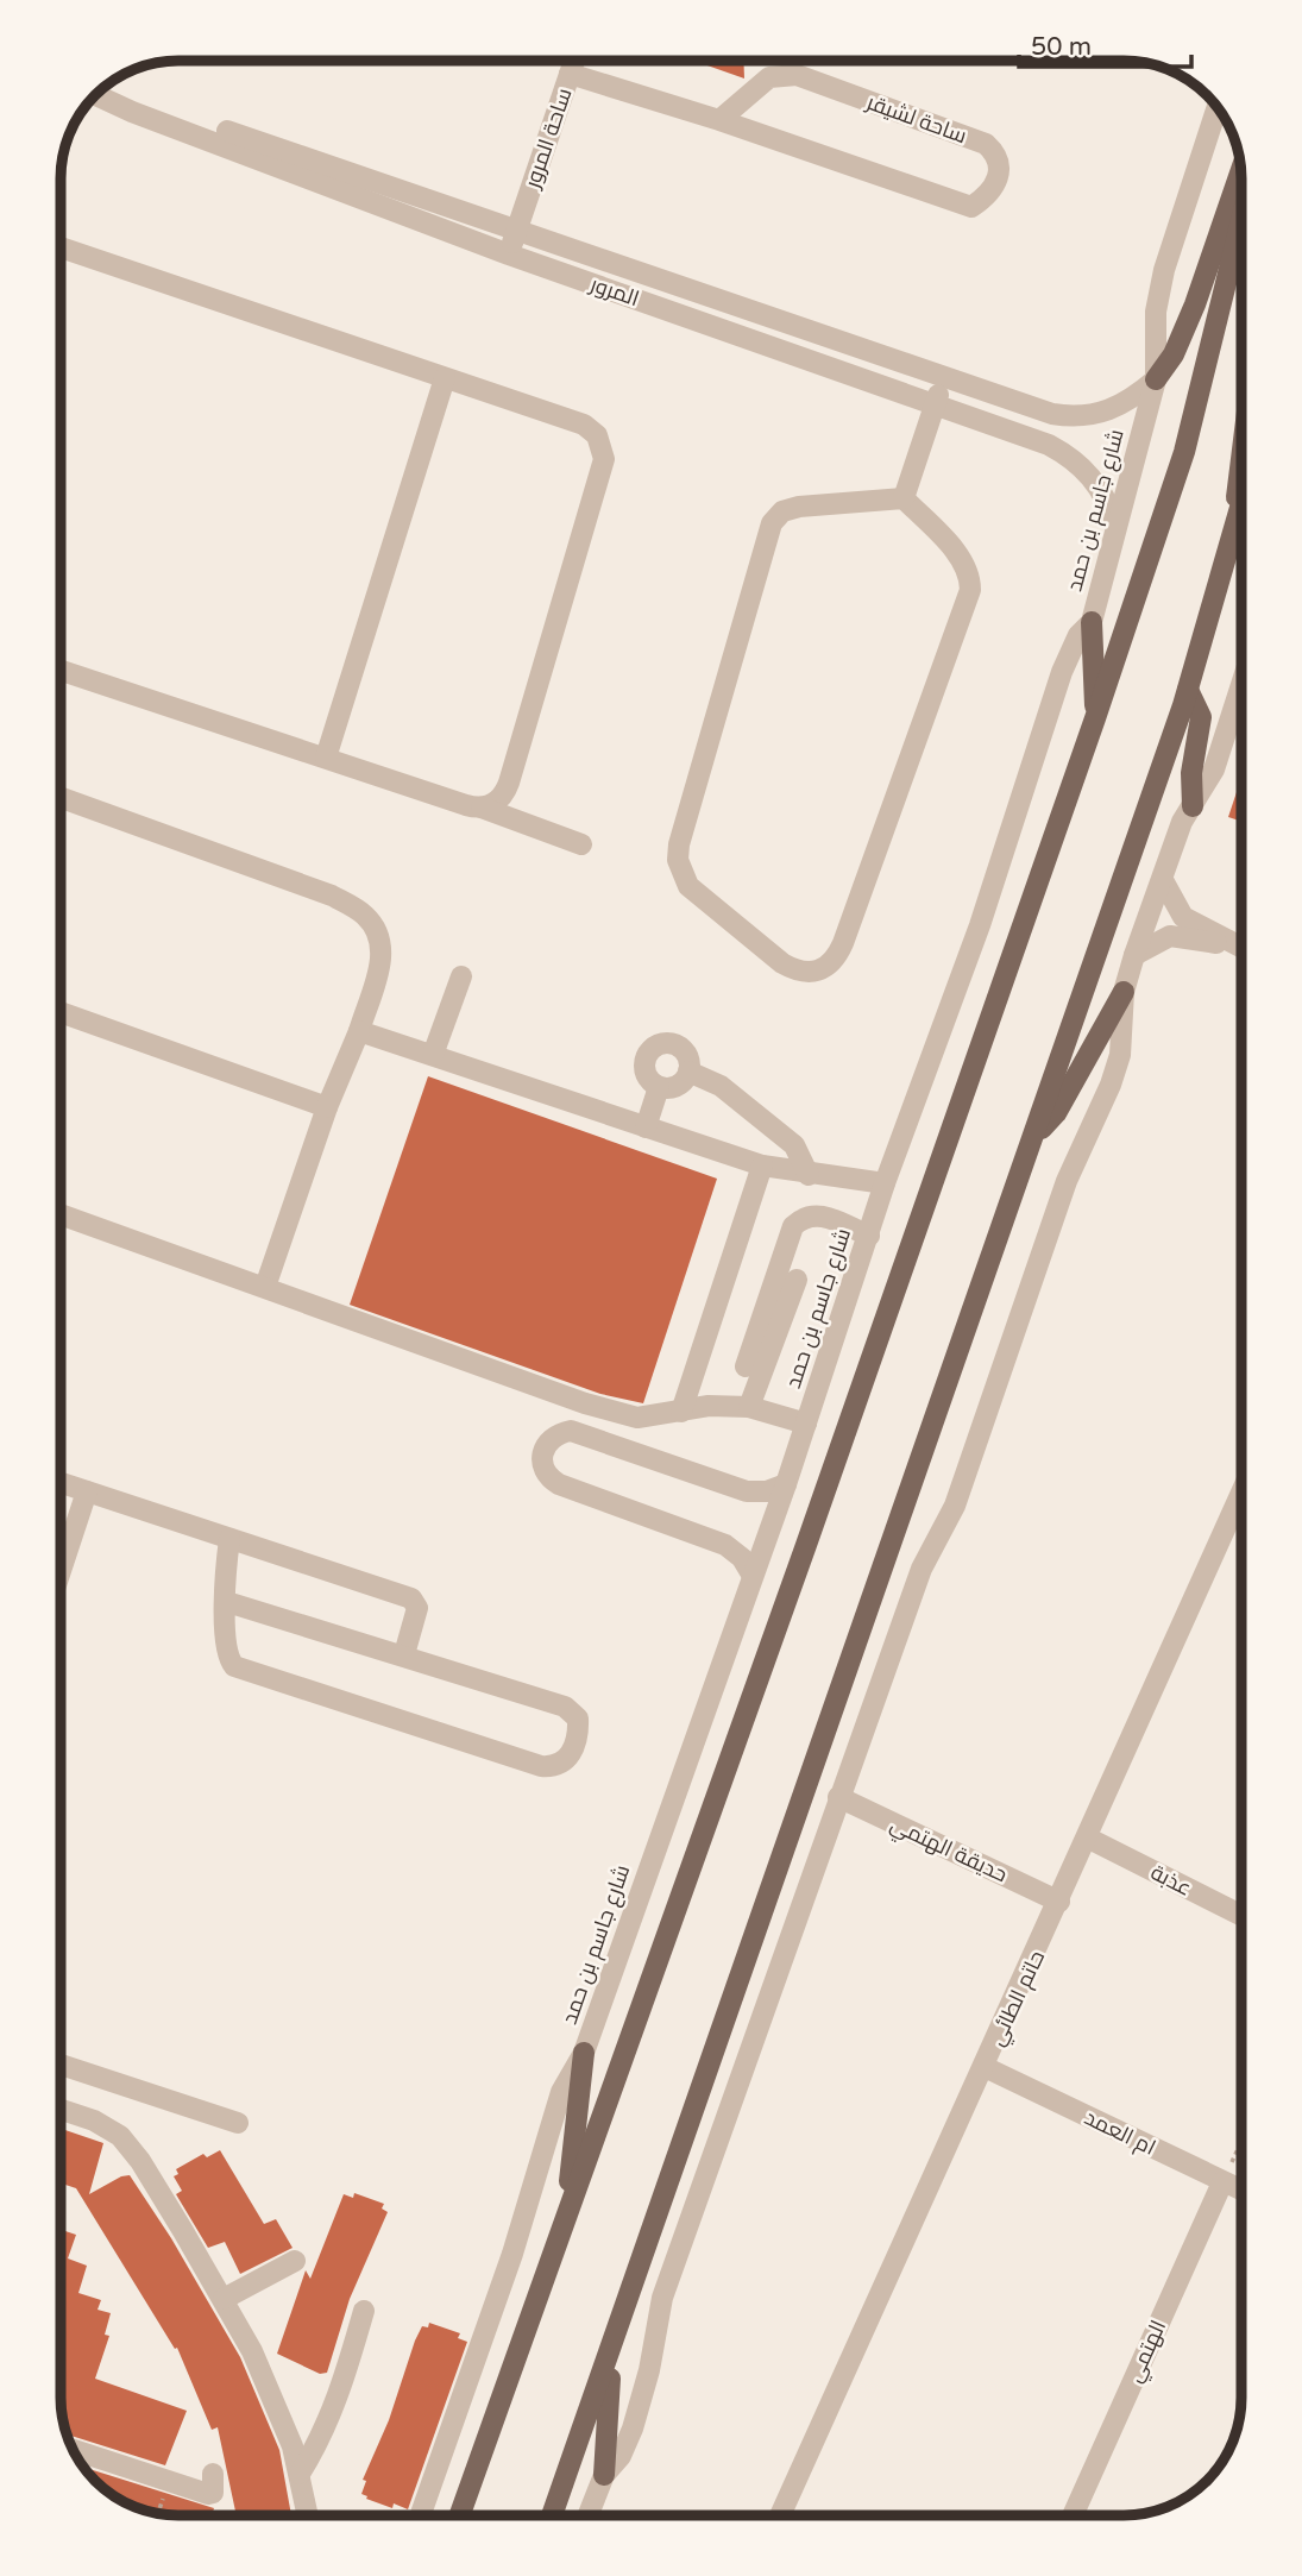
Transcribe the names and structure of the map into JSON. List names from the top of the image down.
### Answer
{
  "streets": {
    "street": [
      "ساحة لشيقر",
      "ساحة المرور",
      "المرور",
      "شارع جاسم بن حمد",
      "حديقة الهتمي",
      "عذبة",
      "حاتم الطائي",
      "ام العمد",
      "الهتمي"
    ]
  },
  "crossings": [
    ["ساحة لشيقر", "ساحة المرور"],
    ["ساحة المرور", "المرور"],
    ["المرور", "شارع جاسم بن حمد"],
    ["حديقة الهتمي", "حاتم الطائي"],
    ["عذبة", "حاتم الطائي"],
    ["حاتم الطائي", "ام العمد"],
    ["ام العمد", "الهتمي"]
  ],
  "scale_bar": "50 m"
}
